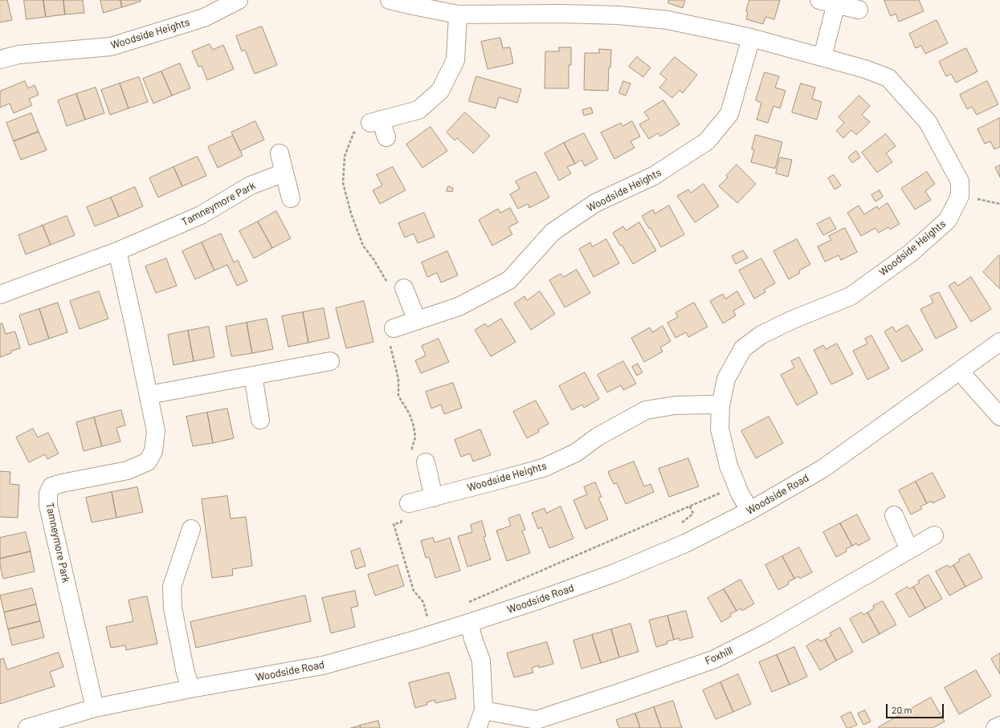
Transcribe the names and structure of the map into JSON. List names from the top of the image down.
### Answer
{
  "streets": {
    "street": [
      "Woodside Heights",
      "Tamneymore Park",
      "Woodside Road",
      "Foxhill"
    ]
  },
  "crossings": [
    ["Woodside Heights", "Woodside Road"],
    ["Tamneymore Park", "Woodside Road"]
  ],
  "scale_bar": "20 m"
}
